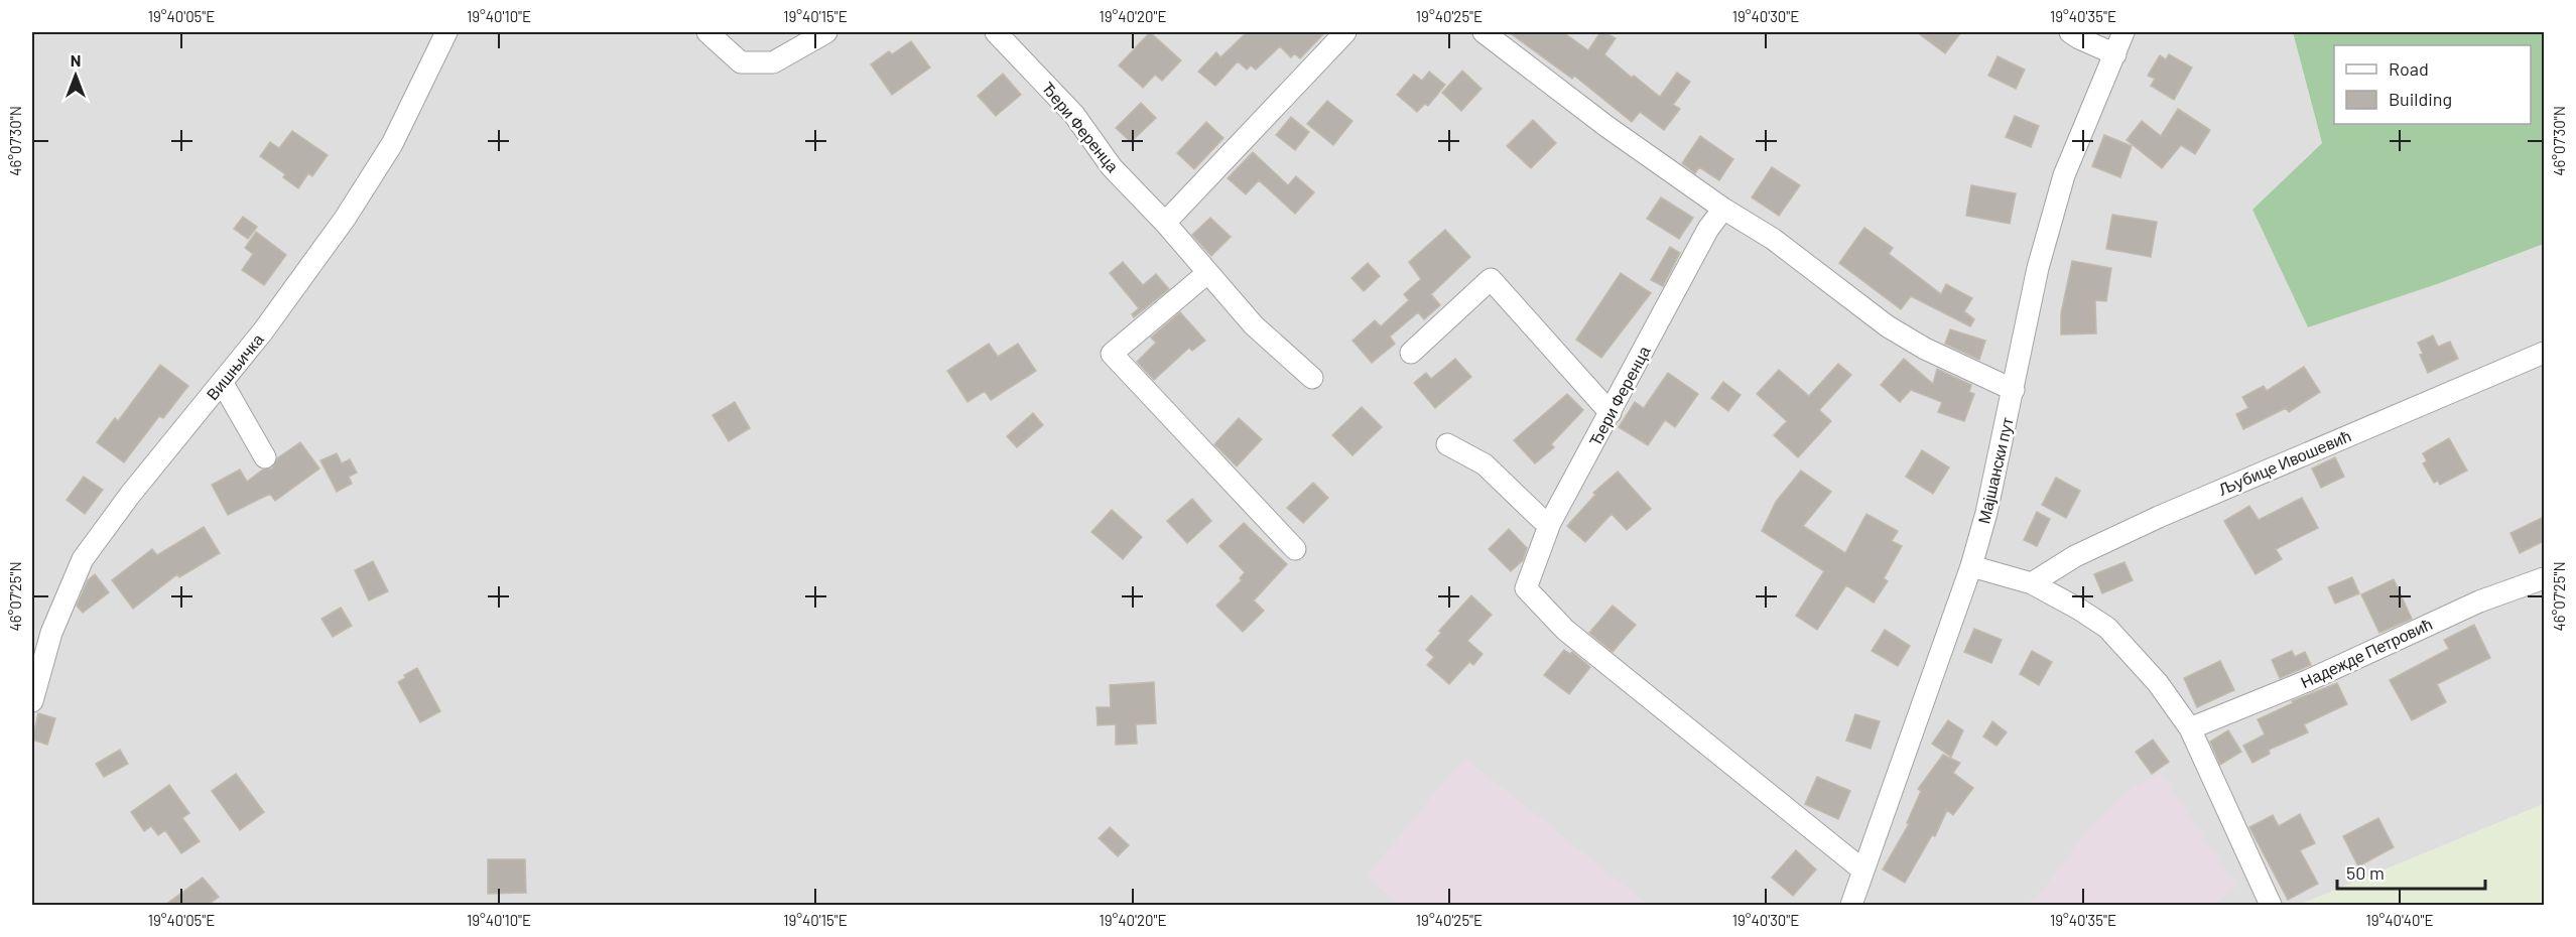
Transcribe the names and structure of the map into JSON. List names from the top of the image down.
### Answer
{
  "streets": {
    "street": [
      "Ђери Ференца",
      "Вишњичка",
      "Љубице Ивошевић",
      "Мајшански пут",
      "Надежде Петровић"
    ]
  },
  "crossings": [
    ["Ђери Ференца", "Мајшански пут"]
  ],
  "legend": ["Road", "Building"],
  "scale_bar": "50 m",
  "north": "top",
  "coordinates": [
    "19°40'05\"E",
    "19°40'10\"E",
    "19°40'15\"E",
    "19°40'20\"E",
    "19°40'25\"E",
    "19°40'30\"E",
    "19°40'35\"E",
    "46°07'30\"N",
    "46°07'25\"N",
    "19°40'40\"E"
  ]
}
